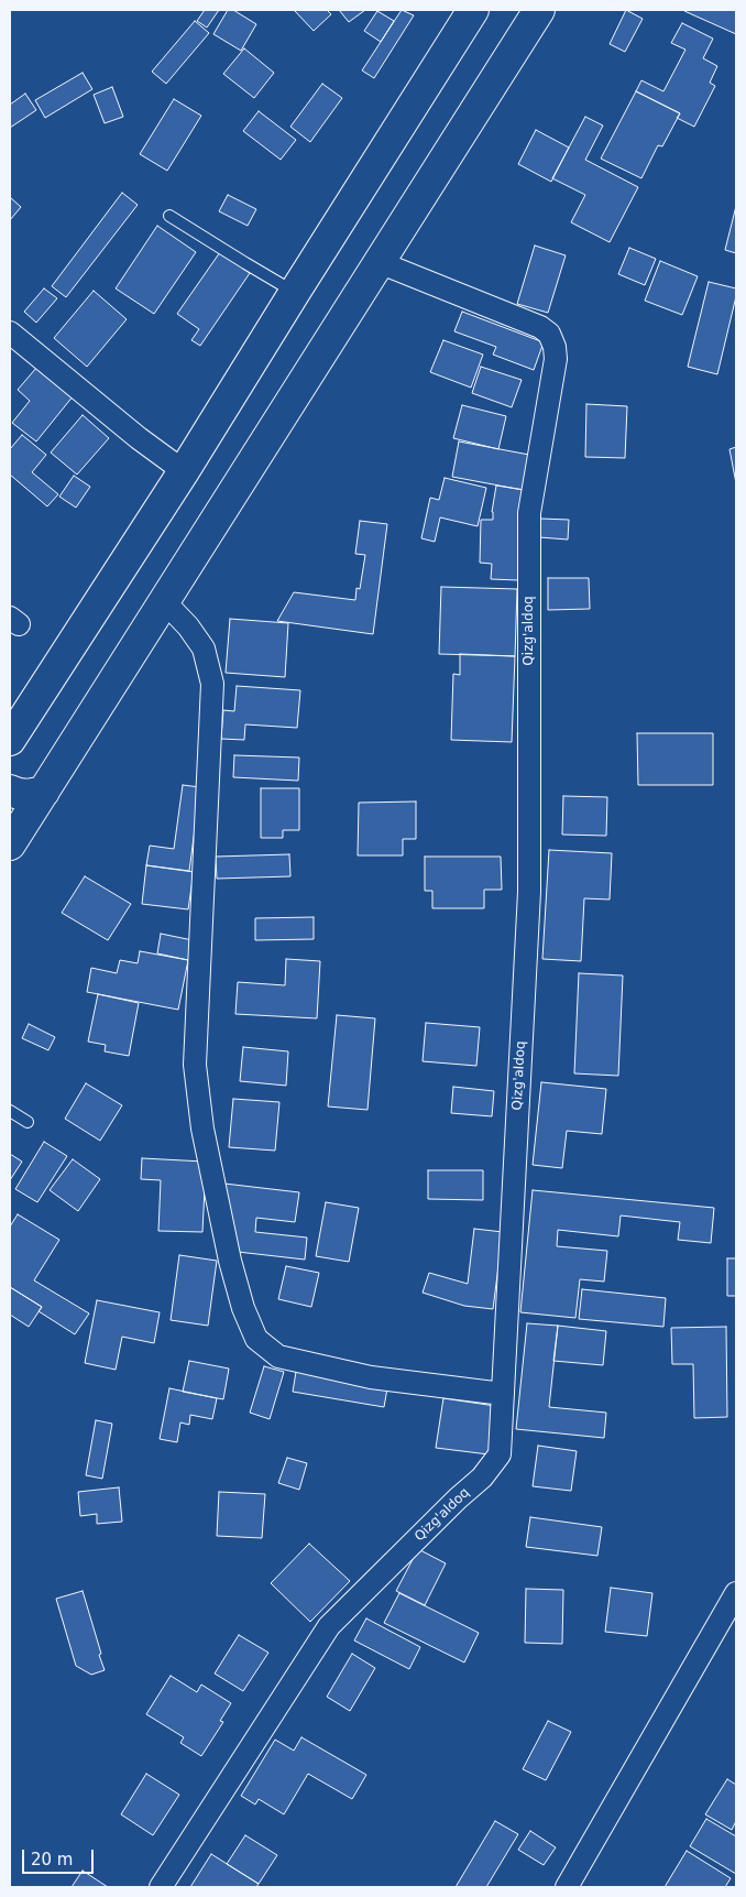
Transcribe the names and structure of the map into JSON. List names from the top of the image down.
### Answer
{
  "streets": {
    "street": ["Qizg'aldoq"]
  },
  "scale_bar": "20 m"
}
